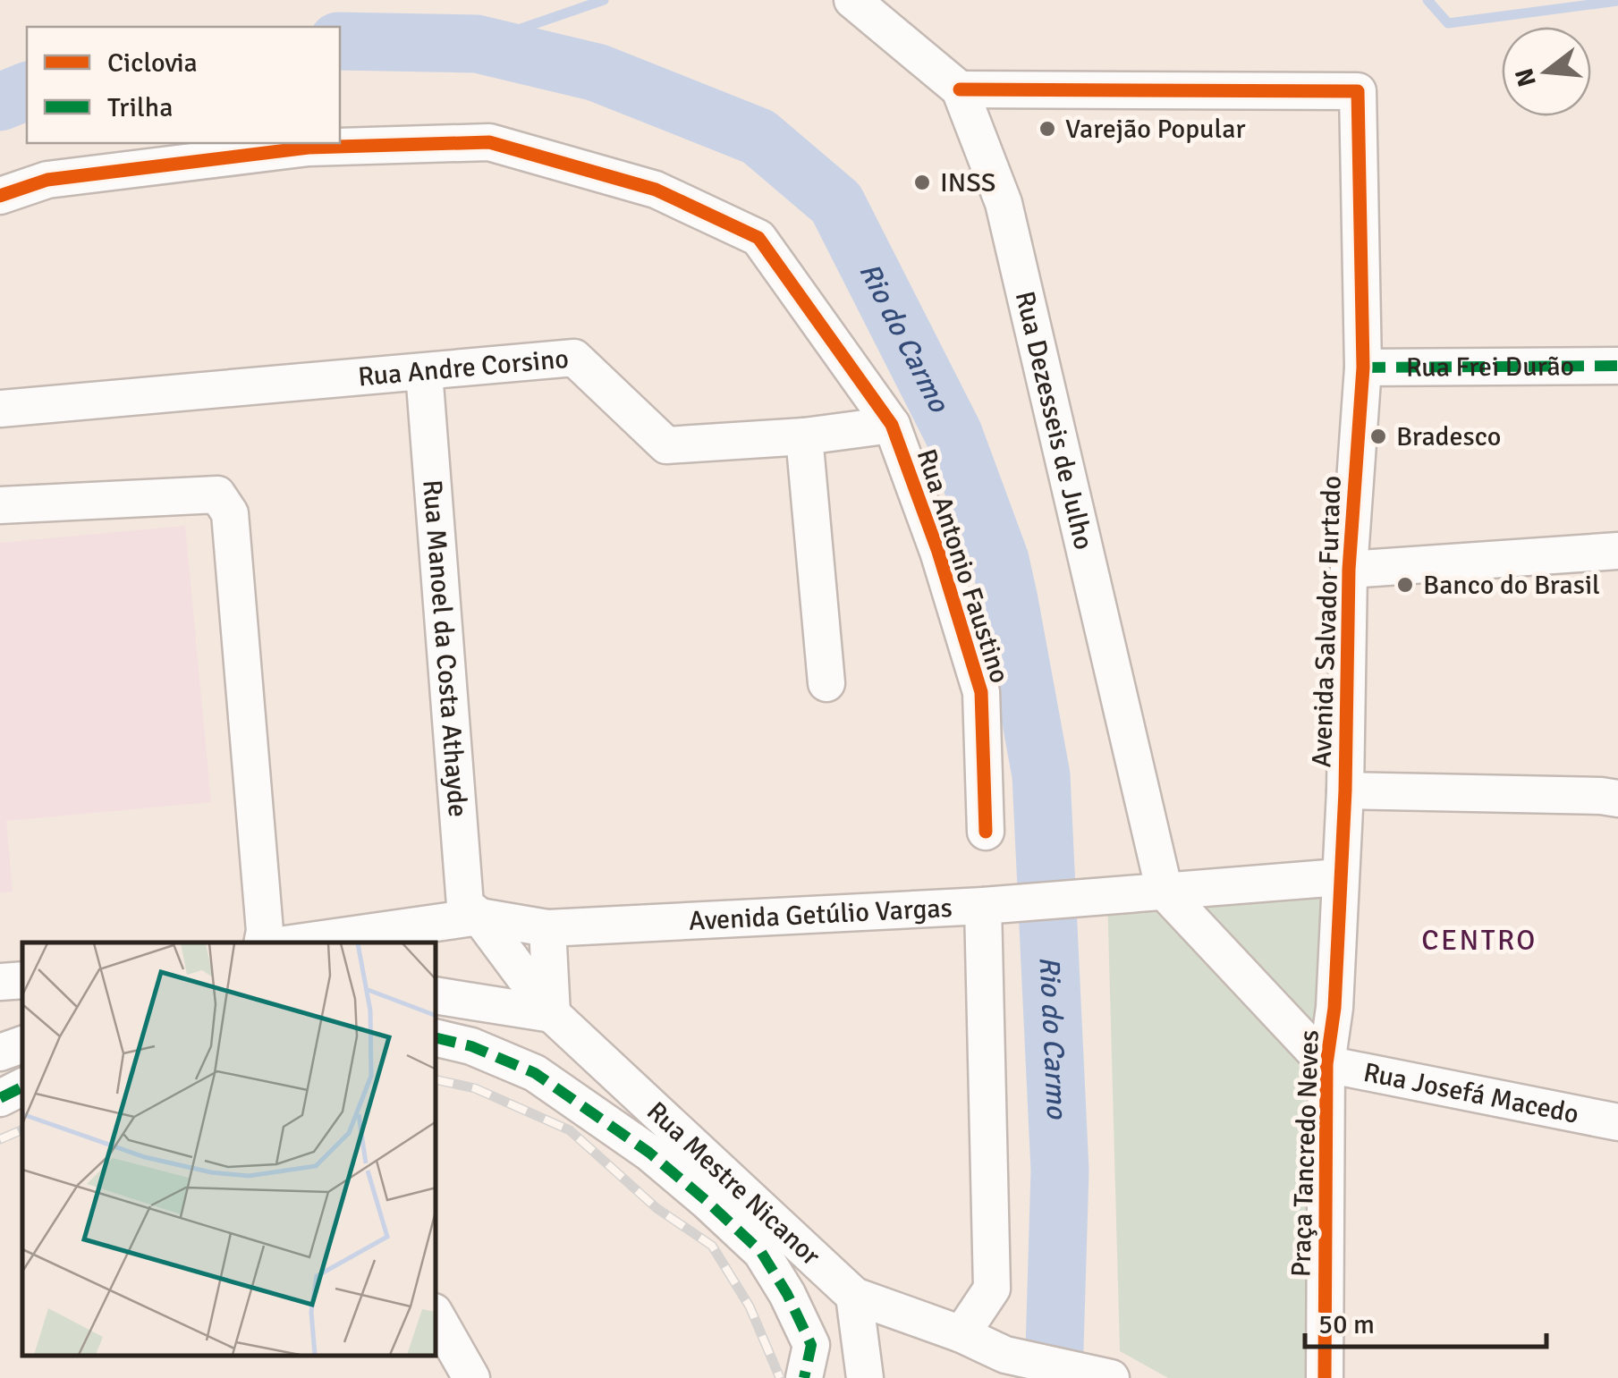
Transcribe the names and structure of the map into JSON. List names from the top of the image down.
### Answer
{
  "streets": {
    "street": [
      "Rua Frei Durão",
      "Rua Andre Corsino",
      "Rua Dezesseis de Julho",
      "Rua Antonio Faustino",
      "Avenida Salvador Furtado",
      "Rua Manoel da Costa Athayde",
      "Avenida Getúlio Vargas",
      "Rua Josefá Macedo",
      "Praça Tancredo Neves",
      "Rua Mestre Nicanor"
    ]
  },
  "crossings": [
    ["Rua Frei Durão", "Avenida Salvador Furtado"],
    ["Rua Andre Corsino", "Rua Antonio Faustino"],
    ["Rua Andre Corsino", "Rua Manoel da Costa Athayde"],
    ["Rua Dezesseis de Julho", "Avenida Salvador Furtado"],
    ["Rua Dezesseis de Julho", "Avenida Getúlio Vargas"],
    ["Rua Dezesseis de Julho", "Praça Tancredo Neves"],
    ["Avenida Salvador Furtado", "Praça Tancredo Neves"],
    ["Rua Manoel da Costa Athayde", "Avenida Getúlio Vargas"],
    ["Rua Manoel da Costa Athayde", "Rua Mestre Nicanor"],
    ["Avenida Getúlio Vargas", "Praça Tancredo Neves"],
    ["Rua Josefá Macedo", "Praça Tancredo Neves"]
  ],
  "districts": ["CENTRO"],
  "water": ["Rio do Carmo"],
  "places": [
    "Varejão Popular",
    "INSS",
    "Bradesco",
    "Banco do Brasil"
  ],
  "legend": ["Ciclovia", "Trilha"],
  "scale_bar": "50 m",
  "north": "left"
}
